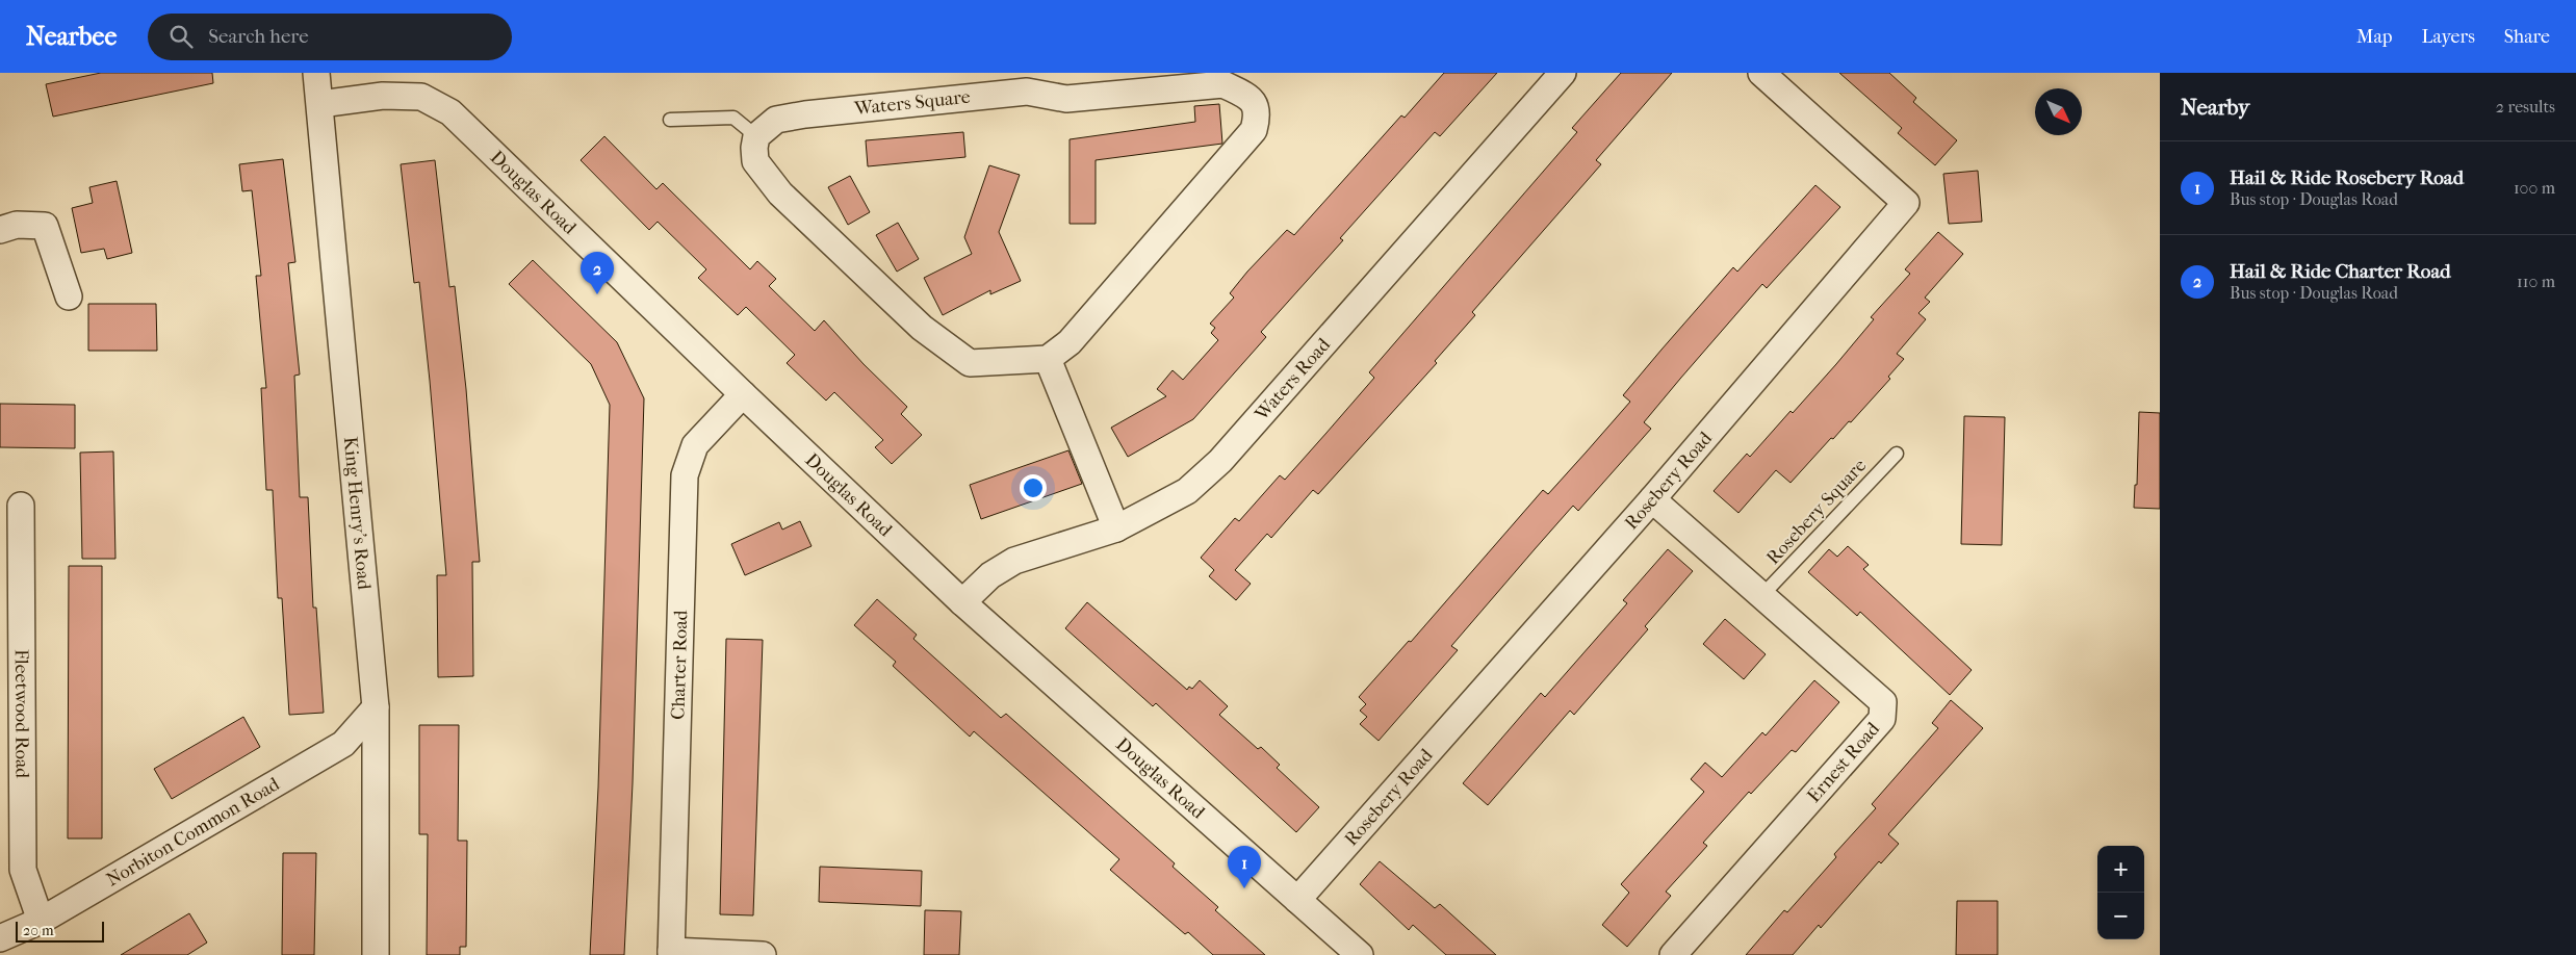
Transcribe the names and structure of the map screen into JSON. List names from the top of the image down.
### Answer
{
  "streets": {
    "street": [
      "Waters Square",
      "Douglas Road",
      "Waters Road",
      "Rosebery Road",
      "King Henry's Road",
      "Charter Road",
      "Fleetwood Road",
      "Ernest Road",
      "Norbiton Common Road"
    ],
    "lane": ["Rosebery Square"]
  },
  "crossings": [
    ["Douglas Road", "Waters Road"],
    ["Douglas Road", "Rosebery Road"],
    ["Douglas Road", "King Henry's Road"],
    ["Douglas Road", "Charter Road"],
    ["Rosebery Road", "Ernest Road"],
    ["Rosebery Square", "Ernest Road"],
    ["King Henry's Road", "Norbiton Common Road"],
    ["Fleetwood Road", "Norbiton Common Road"]
  ],
  "scale_bar": "20 m",
  "north": "bottom right",
  "page": {
    "header": "Nearbee",
    "search": "Search here",
    "nav": ["Map", "Layers", "Share"],
    "heading": ["Nearby", "2 results"],
    "list": [
      {
        "mark": "1",
        "name": "Hail & Ride Rosebery Road",
        "note": "Bus stop · Douglas Road",
        "value": "100 m"
      },
      {
        "mark": "2",
        "name": "Hail & Ride Charter Road",
        "note": "Bus stop · Douglas Road",
        "value": "110 m"
      }
    ],
    "pins": ["2", "1"],
    "map_buttons": ["+", "−"],
    "scale": "20 m"
  }
}
